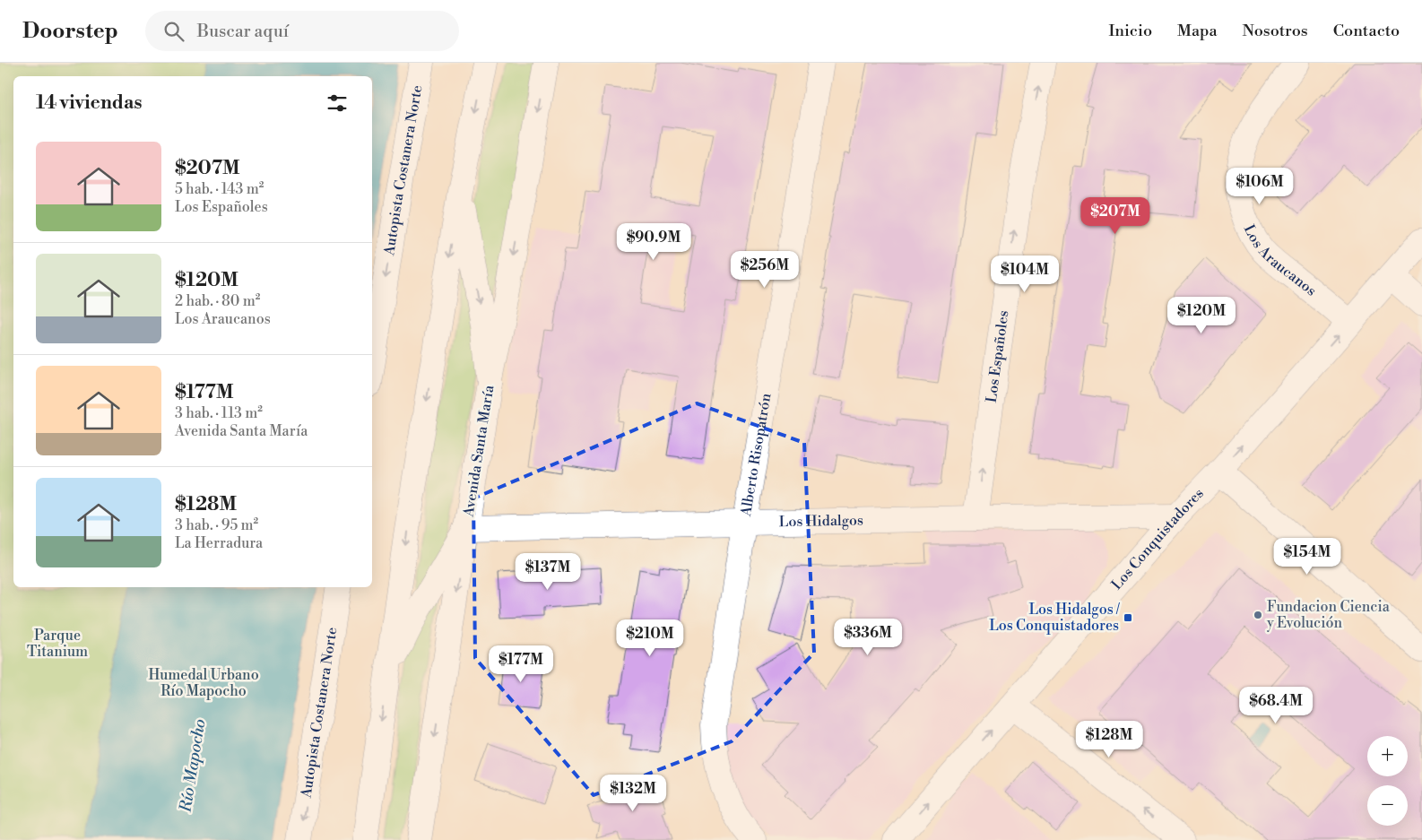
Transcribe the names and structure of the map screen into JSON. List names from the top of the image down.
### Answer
{
  "streets": {
    "main road": [
      "Autopista Costanera Norte",
      "Los Araucanos",
      "Los Españoles",
      "Avenida Santa María",
      "Alberto Risopatrón",
      "Los Hidalgos",
      "Los Conquistadores"
    ]
  },
  "crossings": [
    ["Los Araucanos", "Los Conquistadores"],
    ["Los Españoles", "Los Hidalgos"],
    ["Avenida Santa María", "Los Hidalgos"],
    ["Alberto Risopatrón", "Los Hidalgos"],
    ["Los Hidalgos", "Los Conquistadores"]
  ],
  "one_way": ["Los Españoles", "Los Conquistadores"],
  "water": ["Río Mapocho"],
  "parks": ["Parque Titanium", "Humedal Urbano Río Mapocho"],
  "places": {
    "other": ["Fundacion Ciencia y Evolución"],
    "transit": ["Los Hidalgos / Los Conquistadores"]
  },
  "page": {
    "header": "Doorstep",
    "search": "Buscar aquí",
    "nav": [
      "Inicio",
      "Mapa",
      "Nosotros",
      "Contacto"
    ],
    "heading": "14 viviendas",
    "list": [
      {
        "name": "$207M",
        "note": "5 hab. · 143 m² · Los Españoles"
      },
      {
        "name": "$120M",
        "note": "2 hab. · 80 m² · Los Araucanos"
      },
      {
        "name": "$177M",
        "note": "3 hab. · 113 m² · Avenida Santa María"
      },
      {
        "name": "$128M",
        "note": "3 hab. · 95 m² · La Herradura"
      }
    ],
    "price": [
      "$106M",
      "$207M",
      "$90.9M",
      "$256M",
      "$104M",
      "$120M",
      "$154M",
      "$137M",
      "$336M",
      "$210M",
      "$177M",
      "$68.4M",
      "$128M",
      "$132M"
    ],
    "map_buttons": ["+", "−"]
  }
}
